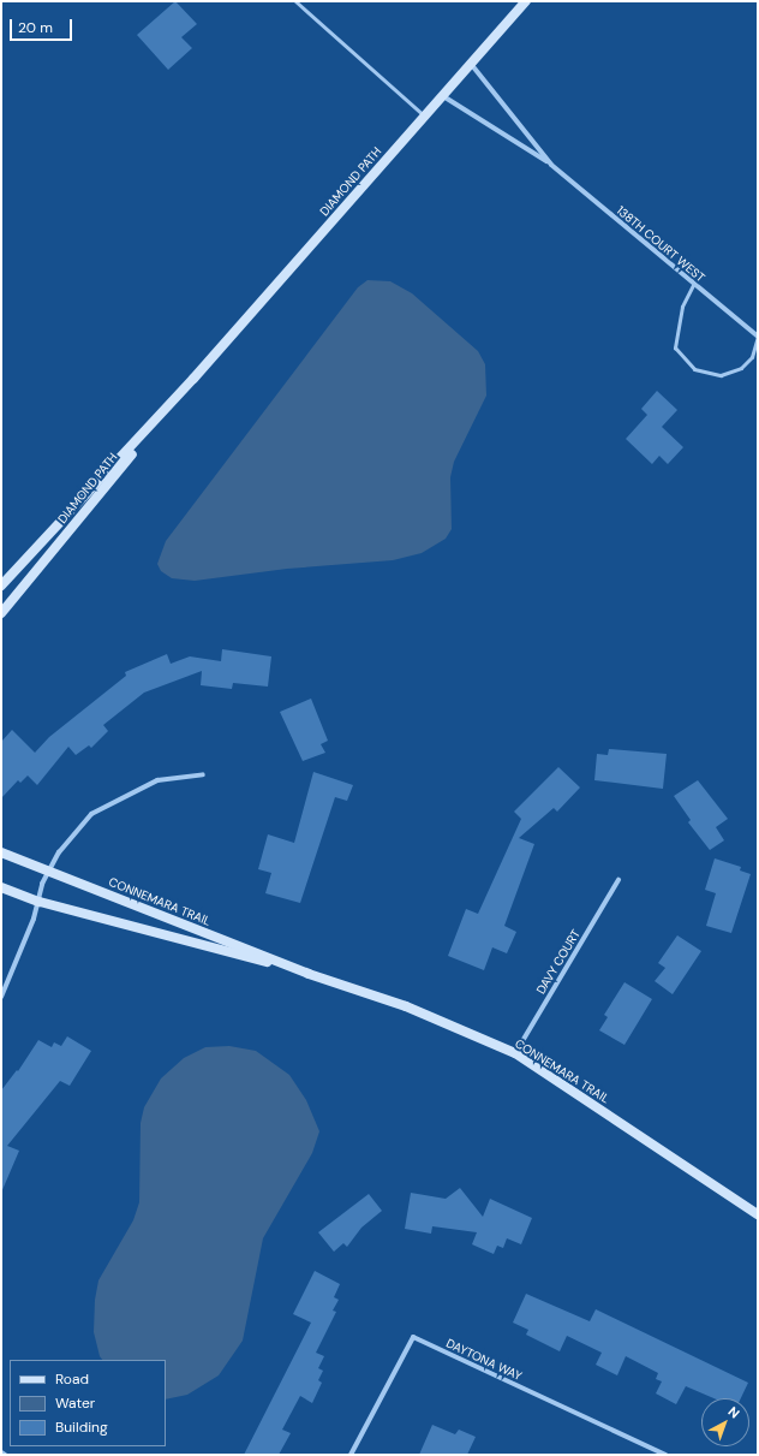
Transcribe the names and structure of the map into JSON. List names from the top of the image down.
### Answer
{
  "streets": {
    "street": [
      "DIAMOND PATH",
      "138TH COURT WEST",
      "CONNEMARA TRAIL",
      "DAVY COURT",
      "DAYTONA WAY"
    ]
  },
  "crossings": [
    ["DIAMOND PATH", "138TH COURT WEST"],
    ["CONNEMARA TRAIL", "DAVY COURT"]
  ],
  "legend": ["Road", "Water", "Building"],
  "scale_bar": "20 m",
  "north": "top right"
}
